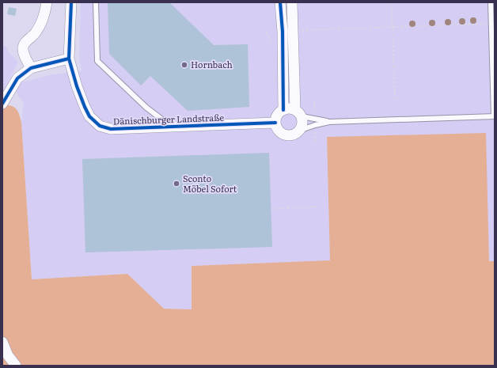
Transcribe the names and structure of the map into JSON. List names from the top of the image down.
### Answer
{
  "streets": {
    "street": ["Dänischburger Landstraße"]
  },
  "places": ["Hornbach", "Sconto Möbel Sofort"]
}
